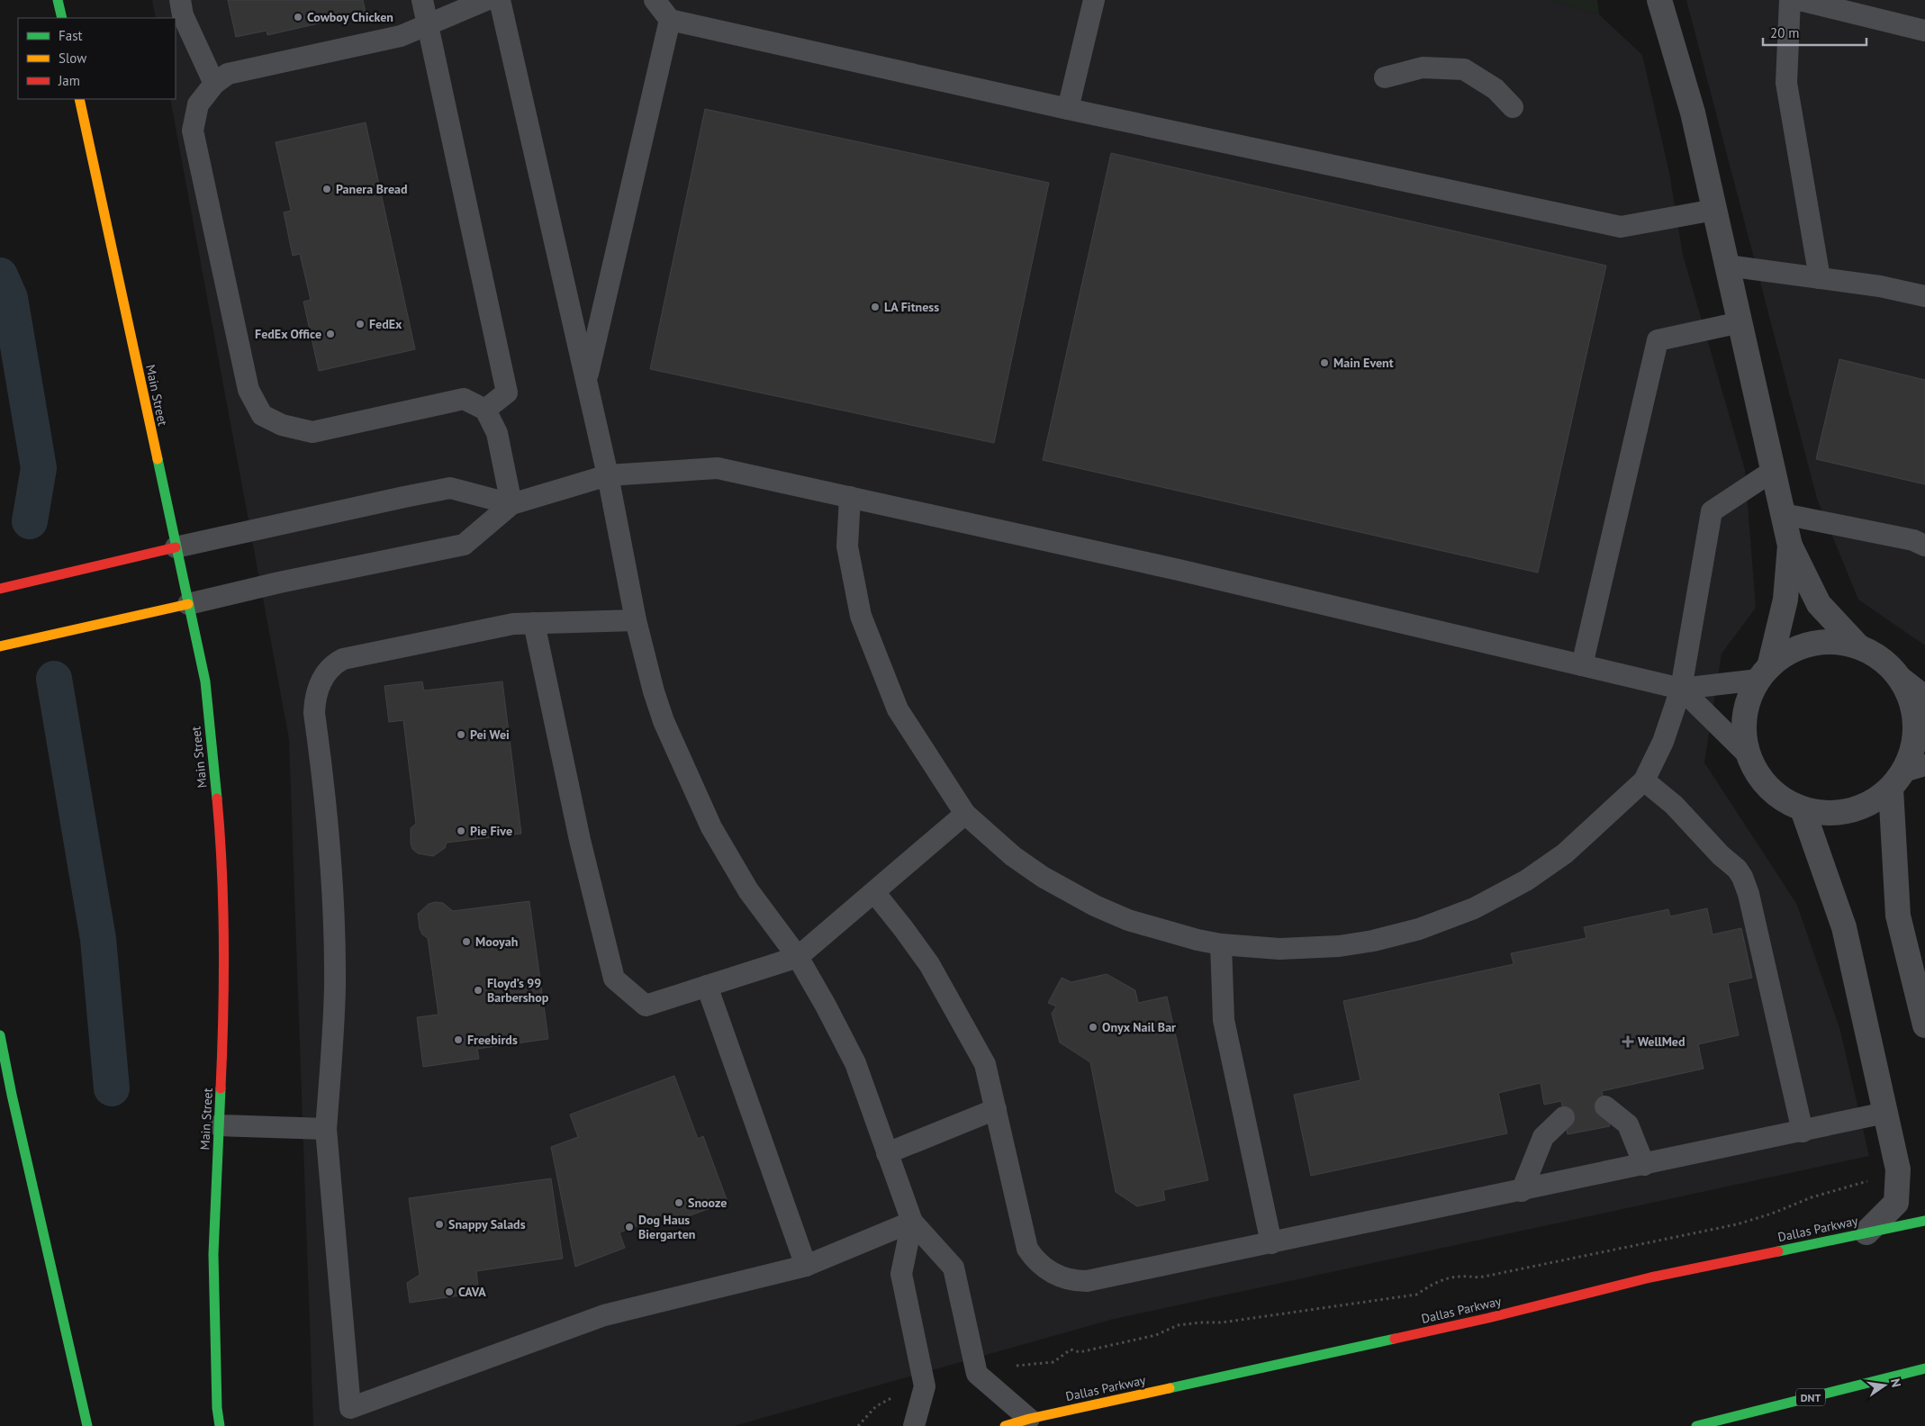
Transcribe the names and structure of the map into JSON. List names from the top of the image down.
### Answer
{
  "streets": {
    "main road": ["Main Street", "Dallas Parkway", "DNT"]
  },
  "places": {
    "other": [
      "Cowboy Chicken",
      "Panera Bread",
      "LA Fitness",
      "FedEx",
      "FedEx Office",
      "Main Event",
      "Pei Wei",
      "Pie Five",
      "Mooyah",
      "Floyd’s 99 Barbershop",
      "Onyx Nail Bar",
      "Freebirds",
      "Snooze",
      "Snappy Salads",
      "Dog Haus Biergarten",
      "CAVA"
    ],
    "health": ["WellMed"]
  },
  "legend": ["Fast", "Slow", "Jam"],
  "scale_bar": "20 m",
  "north": "right"
}
